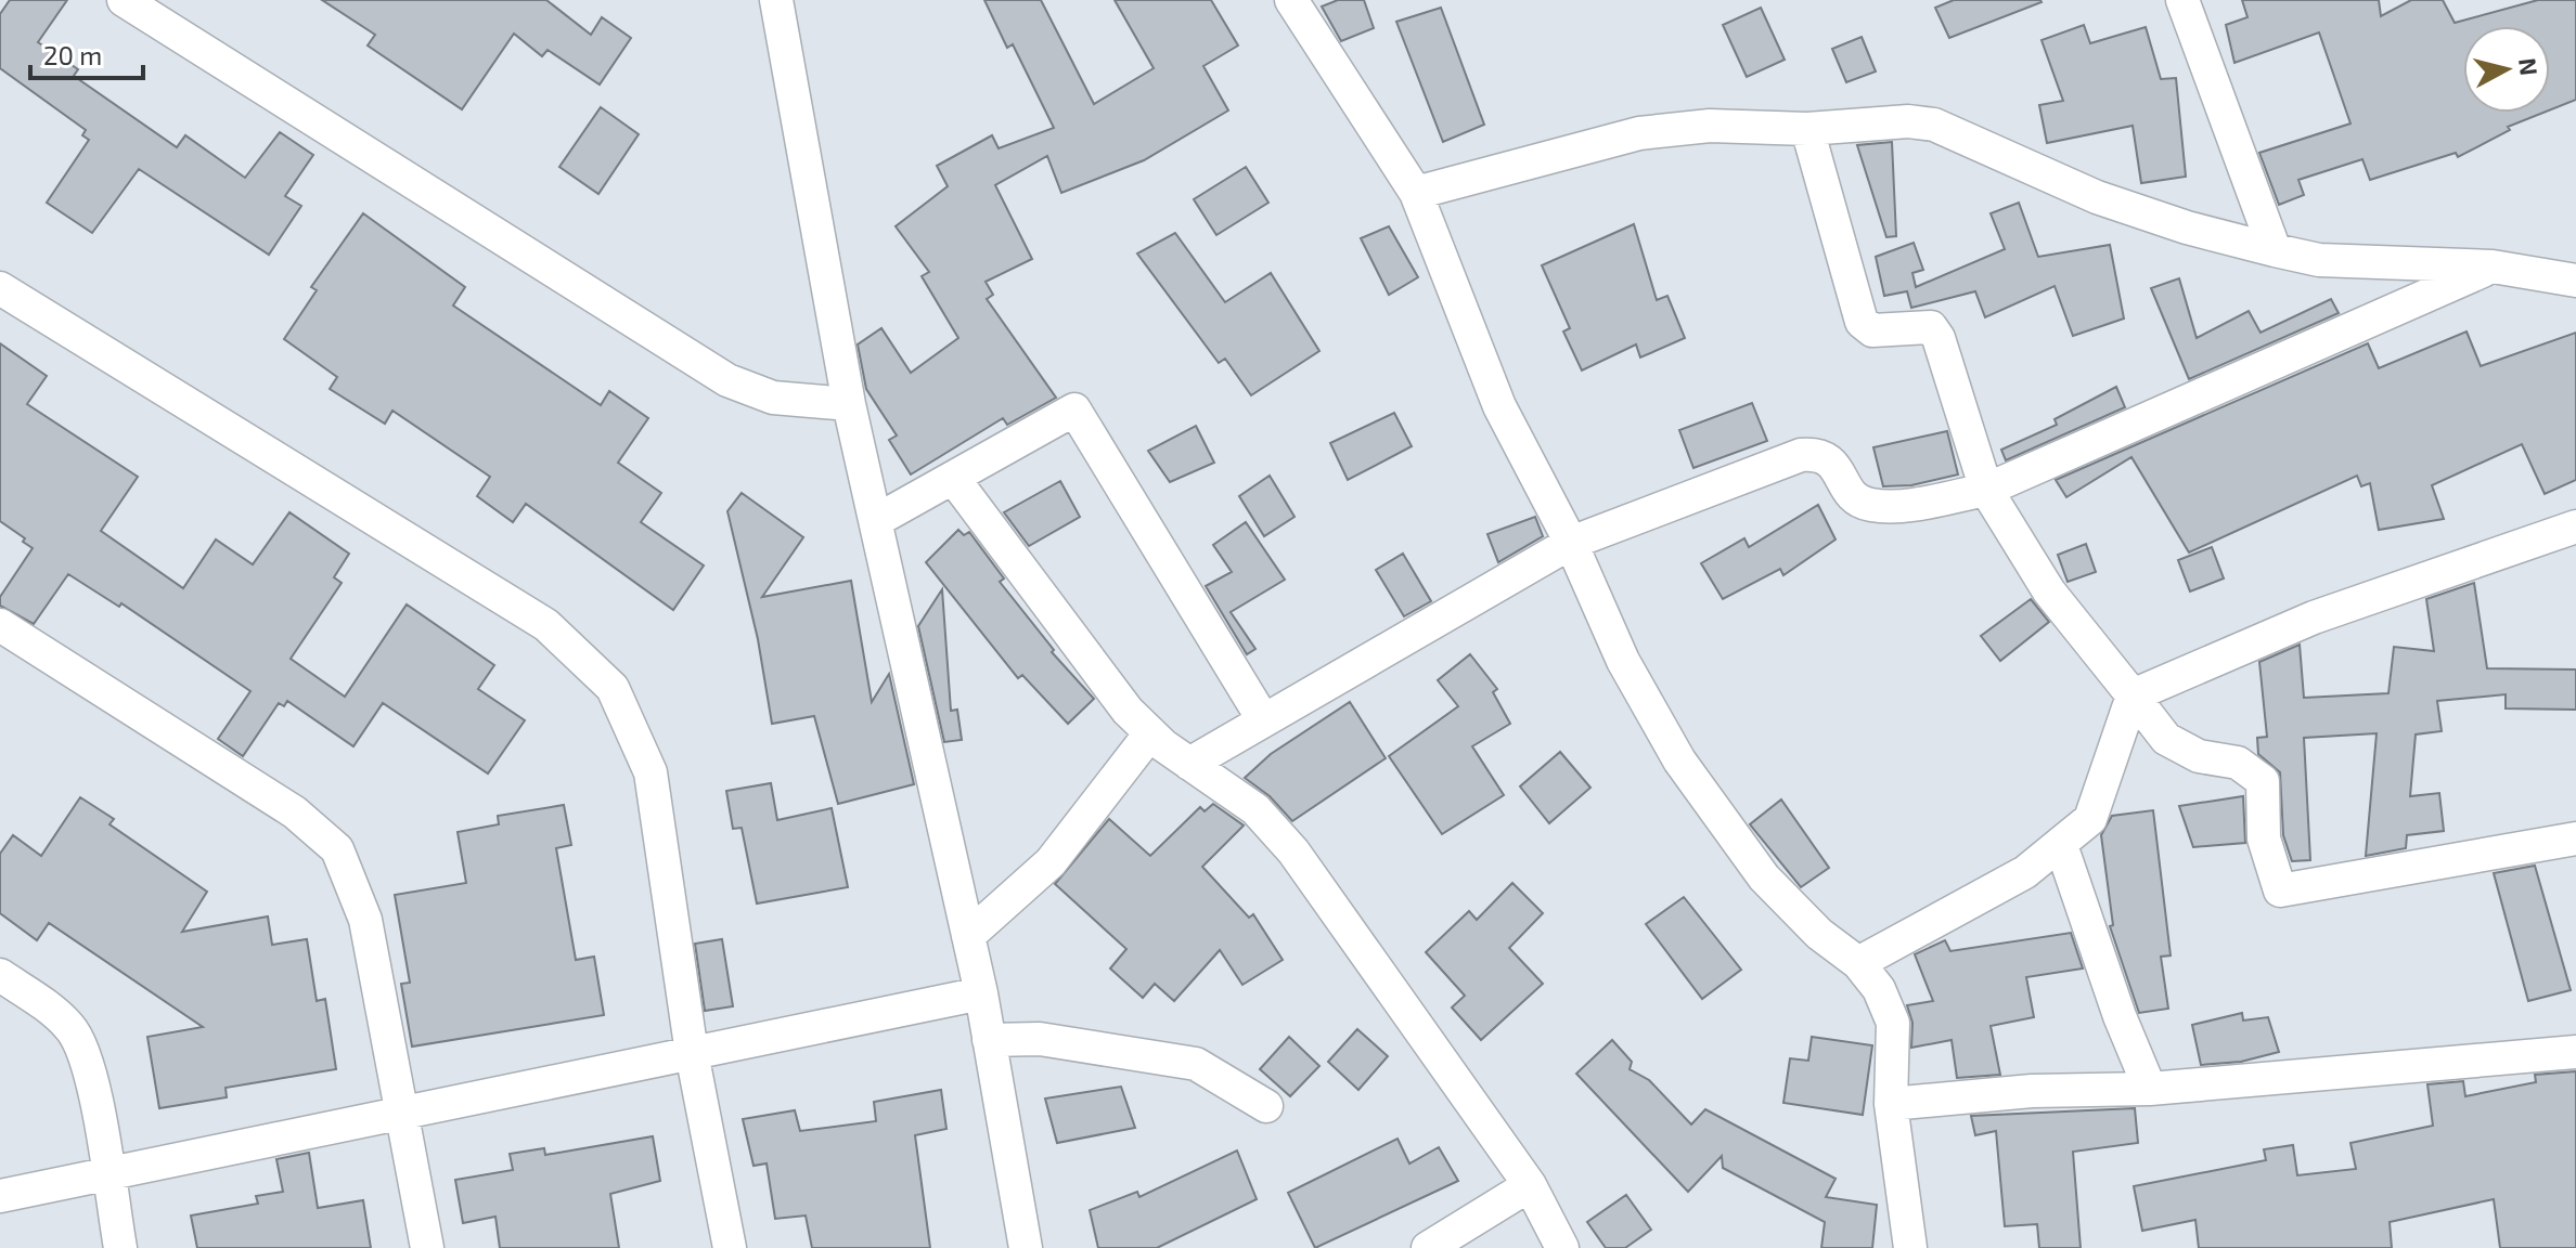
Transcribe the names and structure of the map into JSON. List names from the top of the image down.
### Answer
{
  "scale_bar": "20 m",
  "north": "right"
}
